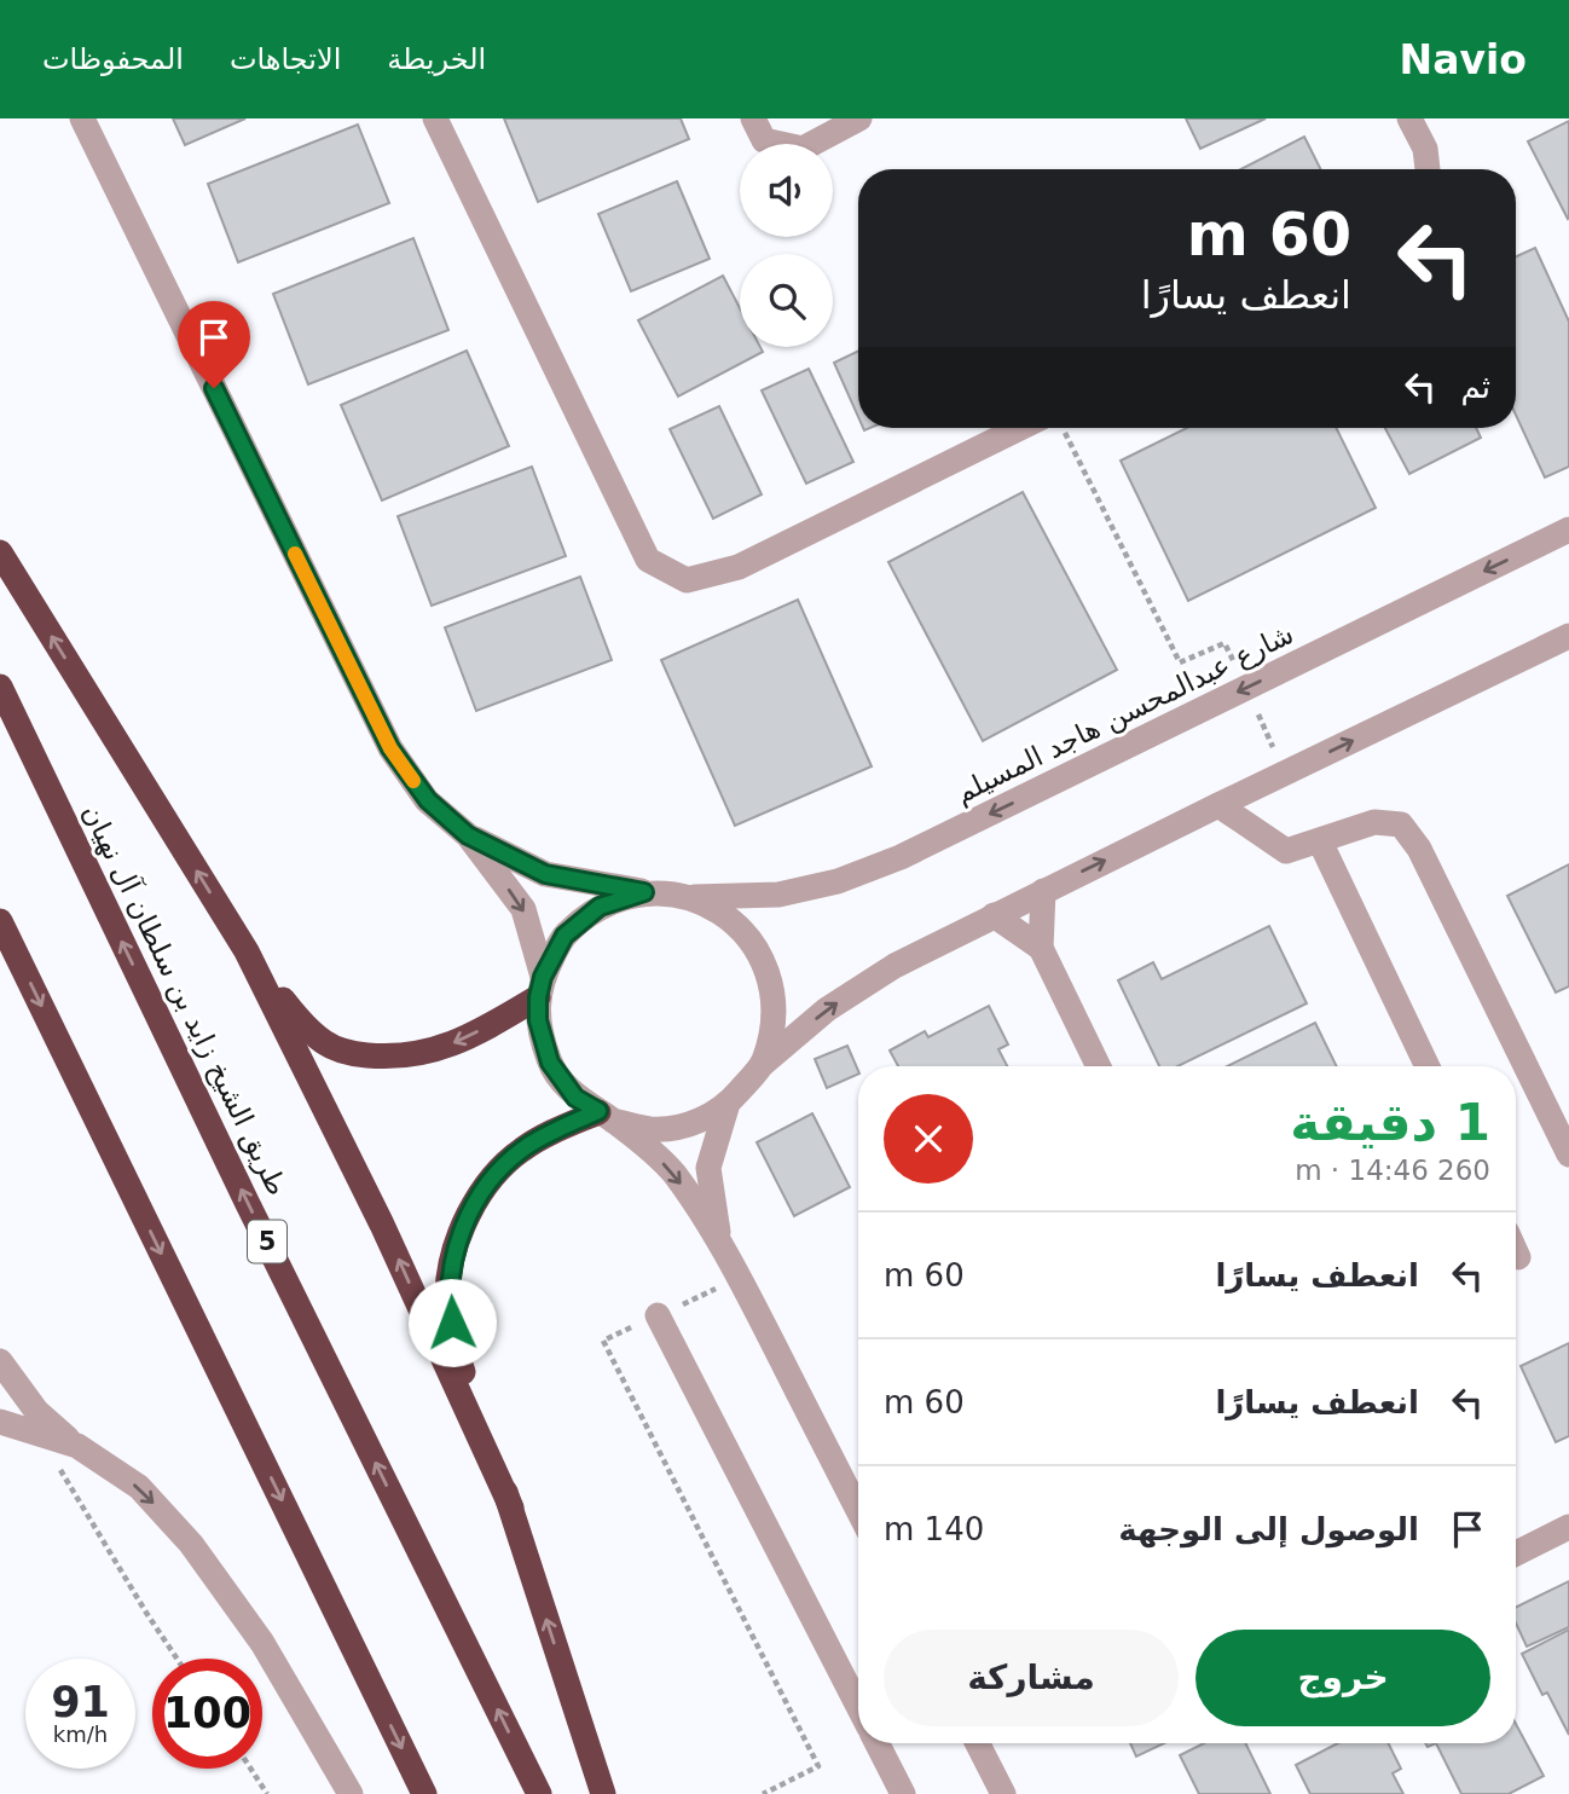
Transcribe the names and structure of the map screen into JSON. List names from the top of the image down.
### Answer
{
  "streets": {
    "highway": ["طريق الشيخ زايد بن سلطان آل نهيان", "5"],
    "street": ["شارع عبدالمحسن هاجد المسيلم"]
  },
  "page": {
    "header": "Navio",
    "nav": ["الخريطة", "الاتجاهات", "المحفوظات"],
    "turn": ["60 m", "انعطف يسارًا"],
    "then": "ثم",
    "heading": ["1 دقيقة", "260 m · 14:46"],
    "list": [
      {
        "name": "انعطف يسارًا",
        "value": "60 m"
      },
      {
        "name": "انعطف يسارًا",
        "value": "60 m"
      },
      {
        "name": "الوصول إلى الوجهة",
        "value": "140 m"
      }
    ],
    "buttons": ["خروج", "مشاركة"],
    "speed": "91 km/h",
    "limit": "100"
  }
}
